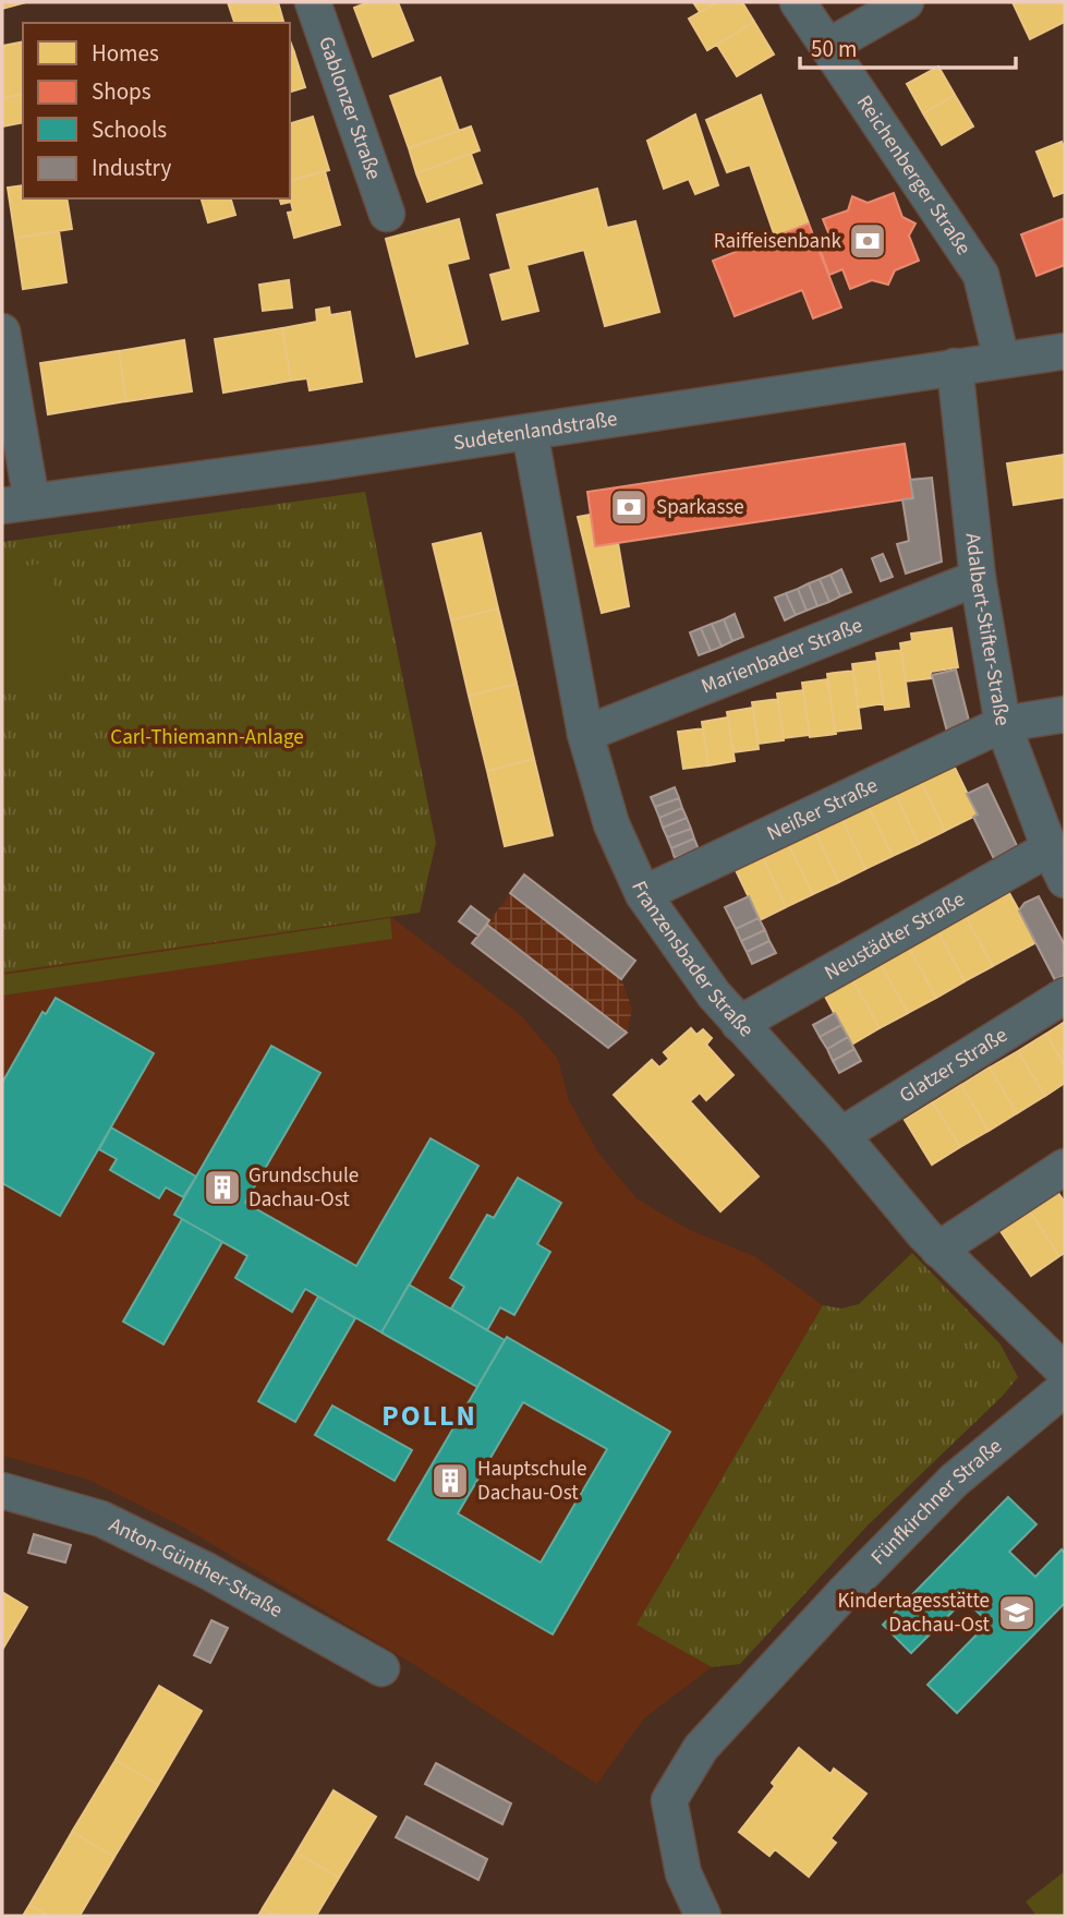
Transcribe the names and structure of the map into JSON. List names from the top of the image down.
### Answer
{
  "streets": {
    "street": [
      "Gablonzer Straße",
      "Reichenberger Straße",
      "Sudetenlandstraße",
      "Adalbert-Stifter-Straße",
      "Marienbader Straße",
      "Neißer Straße",
      "Neustädter Straße",
      "Franzensbader Straße",
      "Glatzer Straße",
      "Fünfkirchner Straße",
      "Anton-Günther-Straße"
    ]
  },
  "crossings": [
    ["Reichenberger Straße", "Sudetenlandstraße"],
    ["Sudetenlandstraße", "Adalbert-Stifter-Straße"],
    ["Sudetenlandstraße", "Franzensbader Straße"],
    ["Adalbert-Stifter-Straße", "Marienbader Straße"],
    ["Adalbert-Stifter-Straße", "Neißer Straße"],
    ["Adalbert-Stifter-Straße", "Neustädter Straße"],
    ["Marienbader Straße", "Franzensbader Straße"],
    ["Neißer Straße", "Franzensbader Straße"],
    ["Neustädter Straße", "Franzensbader Straße"],
    ["Franzensbader Straße", "Glatzer Straße"]
  ],
  "districts": ["POLLN"],
  "parks": ["Carl-Thiemann-Anlage"],
  "places": {
    "bank": ["Raiffeisenbank", "Sparkasse"],
    "building": ["Grundschule Dachau-Ost", "Hauptschule Dachau-Ost"],
    "school or university": ["Kindertagesstätte Dachau-Ost"]
  },
  "legend": [
    "Homes",
    "Shops",
    "Schools",
    "Industry"
  ],
  "scale_bar": "50 m"
}
